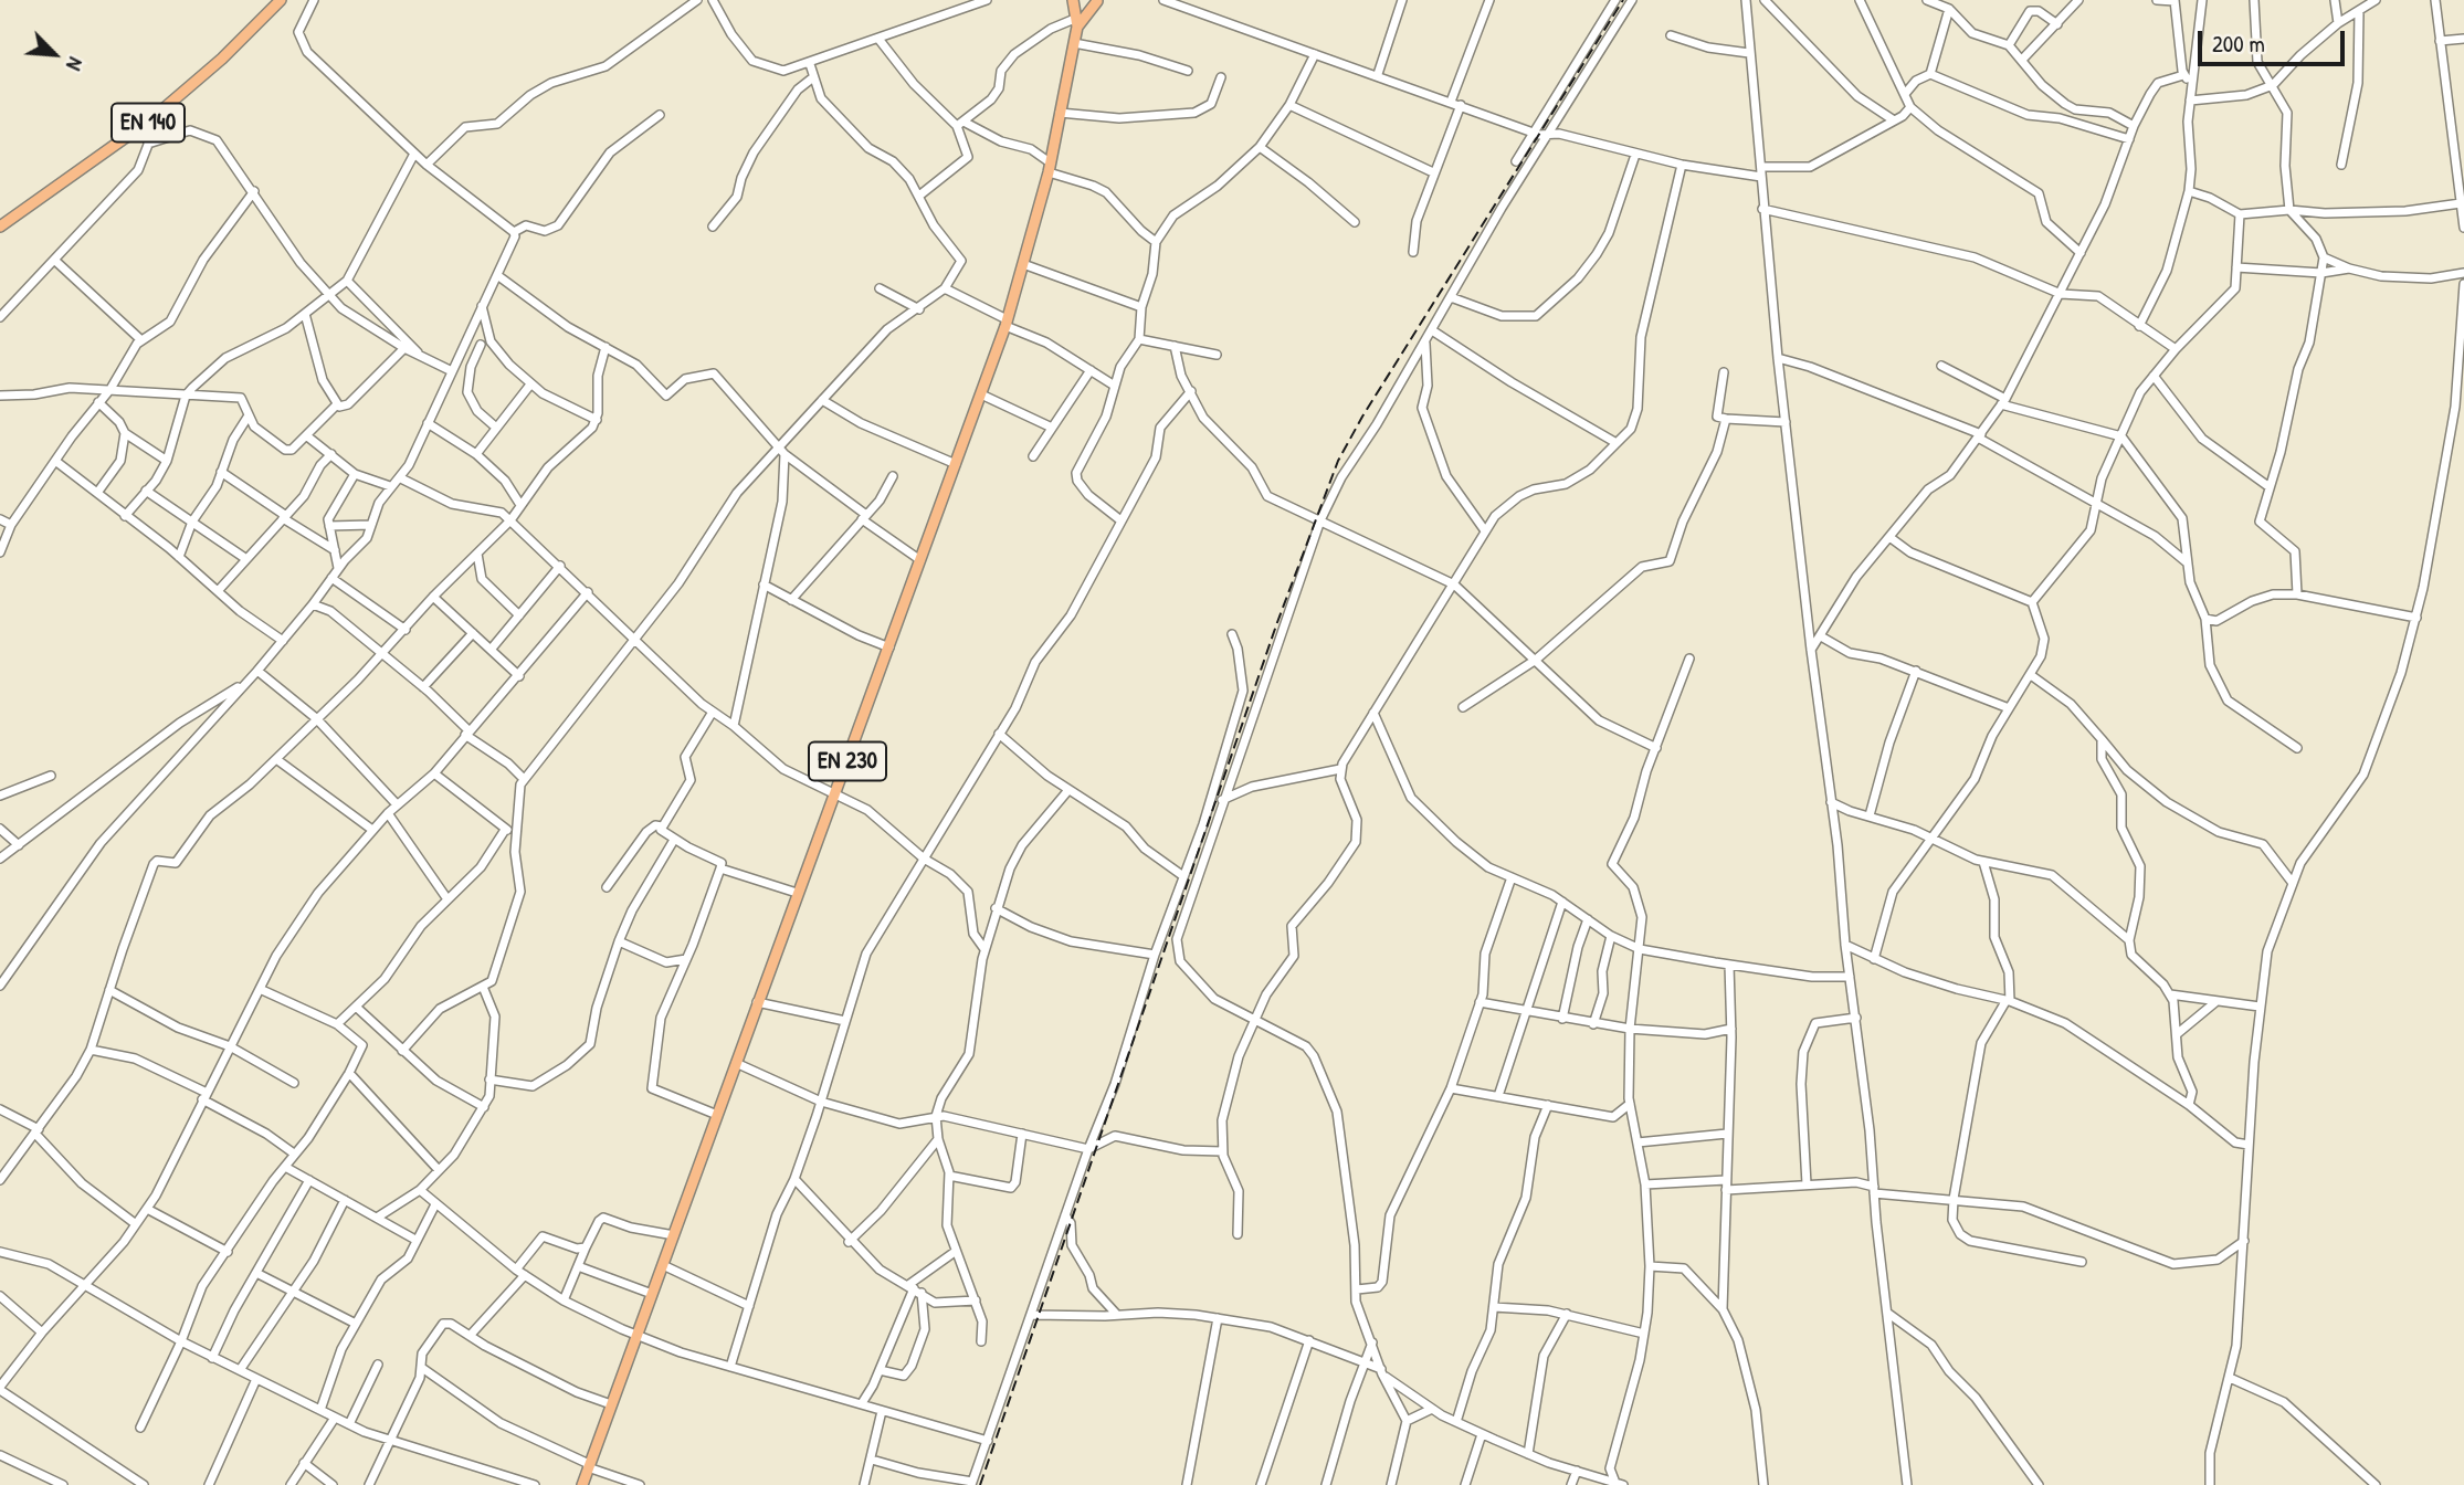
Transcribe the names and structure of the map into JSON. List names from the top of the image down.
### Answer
{
  "streets": {
    "main road": ["EN 140", "EN 230"]
  },
  "scale_bar": "200 m",
  "north": "bottom right"
}
